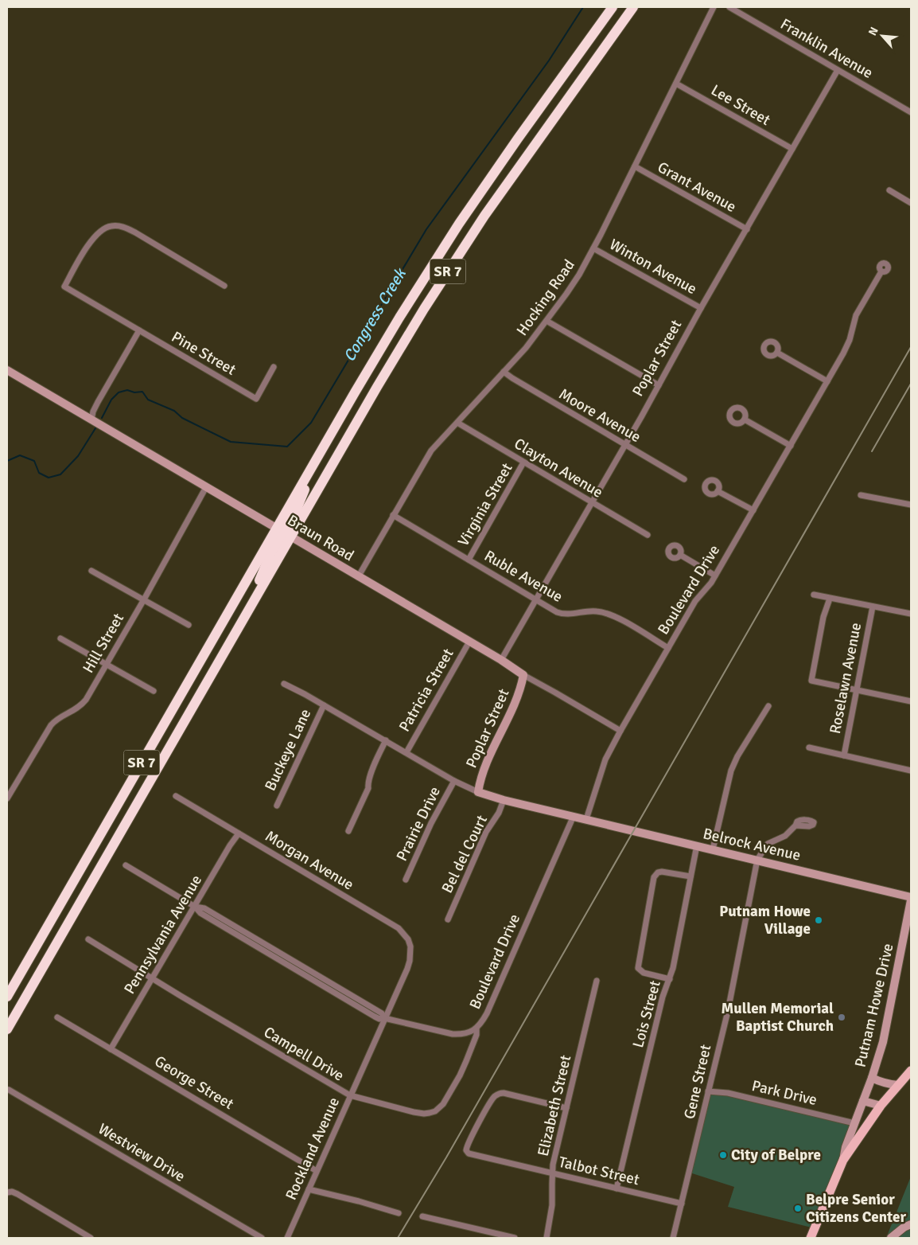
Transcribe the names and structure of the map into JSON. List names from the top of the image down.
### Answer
{
  "streets": {
    "highway": ["SR 7"],
    "street": [
      "Franklin Avenue",
      "Lee Street",
      "Grant Avenue",
      "Winton Avenue",
      "Hocking Road",
      "Pine Street",
      "Poplar Street",
      "Moore Avenue",
      "Clayton Avenue",
      "Virginia Street",
      "Braun Road",
      "Ruble Avenue",
      "Boulevard Drive",
      "Hill Street",
      "Roselawn Avenue",
      "Patricia Street",
      "Buckeye Lane",
      "Prairie Drive",
      "Belrock Avenue",
      "Bel del Court",
      "Morgan Avenue",
      "Pennsylvania Avenue",
      "Putnam Howe Drive",
      "Lois Street",
      "Campell Drive",
      "Gene Street",
      "George Street",
      "Park Drive",
      "Elizabeth Street",
      "Rockland Avenue",
      "Westview Drive",
      "Talbot Street"
    ]
  },
  "crossings": [
    ["Franklin Avenue", "Poplar Street"],
    ["Lee Street", "Hocking Road"],
    ["Lee Street", "Poplar Street"],
    ["Grant Avenue", "Hocking Road"],
    ["Grant Avenue", "Poplar Street"],
    ["Winton Avenue", "Hocking Road"],
    ["Winton Avenue", "Poplar Street"],
    ["SR 7", "Braun Road"],
    ["Hocking Road", "Moore Avenue"],
    ["Hocking Road", "Clayton Avenue"],
    ["Hocking Road", "Braun Road"],
    ["Hocking Road", "Ruble Avenue"],
    ["Poplar Street", "Moore Avenue"],
    ["Poplar Street", "Clayton Avenue"],
    ["Poplar Street", "Braun Road"],
    ["Poplar Street", "Ruble Avenue"],
    ["Clayton Avenue", "Virginia Street"],
    ["Virginia Street", "Ruble Avenue"],
    ["Braun Road", "Boulevard Drive"],
    ["Braun Road", "Hill Street"],
    ["Braun Road", "Patricia Street"],
    ["Ruble Avenue", "Boulevard Drive"],
    ["Boulevard Drive", "Belrock Avenue"],
    ["Boulevard Drive", "Pennsylvania Avenue"],
    ["Boulevard Drive", "Campell Drive"],
    ["Boulevard Drive", "Rockland Avenue"],
    ["Belrock Avenue", "Putnam Howe Drive"],
    ["Belrock Avenue", "Lois Street"],
    ["Belrock Avenue", "Gene Street"],
    ["Morgan Avenue", "Pennsylvania Avenue"],
    ["Morgan Avenue", "Rockland Avenue"],
    ["Pennsylvania Avenue", "Campell Drive"],
    ["Pennsylvania Avenue", "George Street"],
    ["Putnam Howe Drive", "Park Drive"],
    ["Lois Street", "Talbot Street"],
    ["Campell Drive", "Rockland Avenue"],
    ["Gene Street", "Park Drive"],
    ["Gene Street", "Talbot Street"],
    ["George Street", "Rockland Avenue"],
    ["Elizabeth Street", "Talbot Street"]
  ],
  "water": ["Congress Creek"],
  "places": [
    "Putnam Howe Village",
    "Mullen Memorial Baptist Church",
    "City of Belpre",
    "Belpre Senior Citizens Center"
  ],
  "north": "top left"
}
